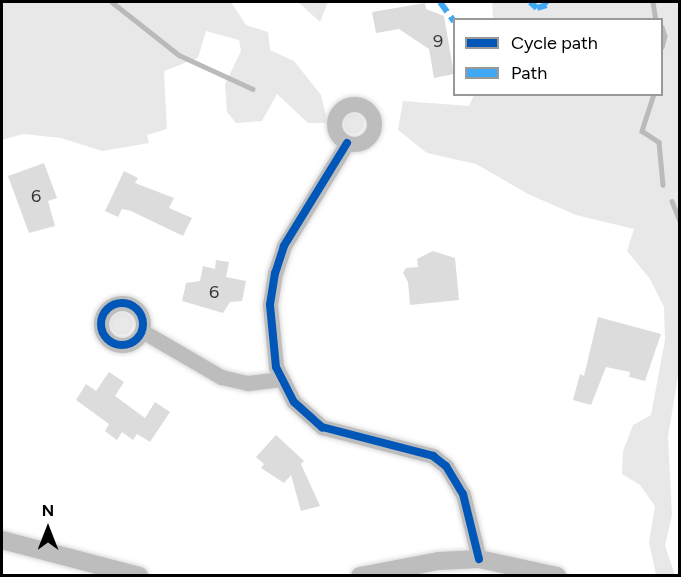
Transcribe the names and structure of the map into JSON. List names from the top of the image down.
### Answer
{
  "house_numbers": ["9", "6", "6"],
  "legend": ["Cycle path", "Path"],
  "north": "top"
}
